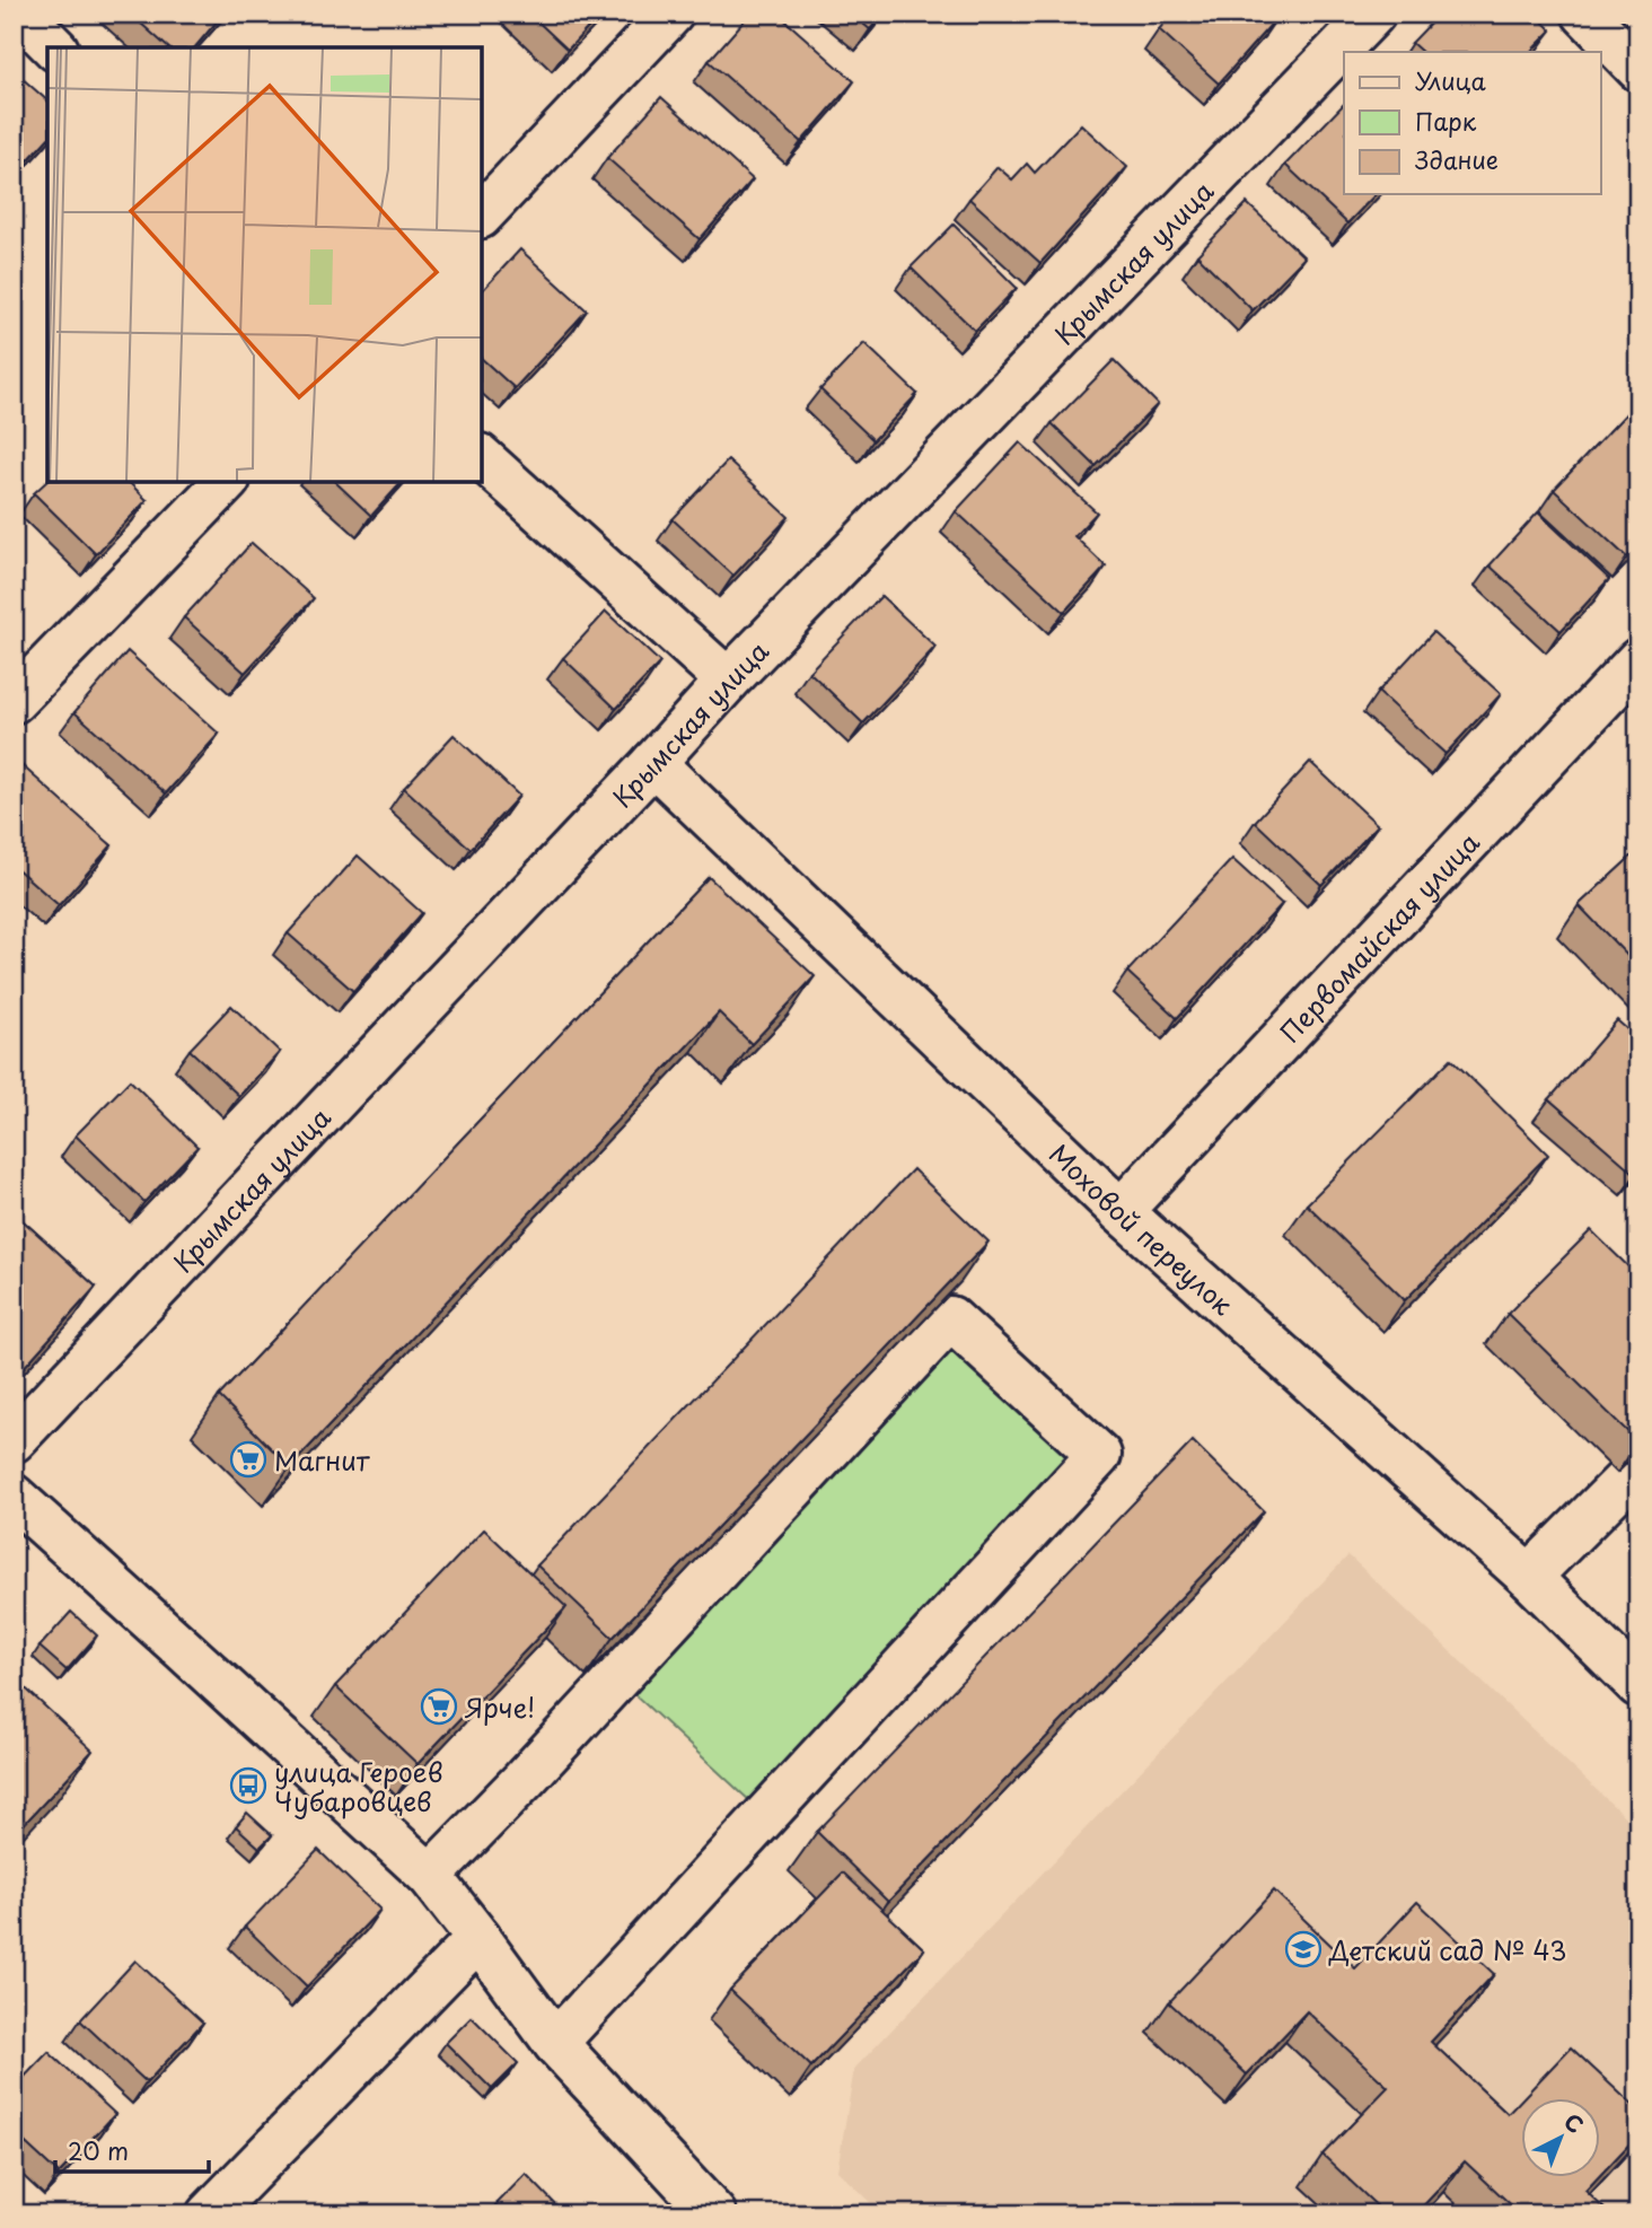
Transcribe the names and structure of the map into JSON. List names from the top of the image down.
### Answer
{
  "streets": {
    "street": ["Крымская улица", "Первомайская улица", "Моховой переулок"]
  },
  "crossings": [
    ["Крымская улица", "Моховой переулок"],
    ["Первомайская улица", "Моховой переулок"]
  ],
  "places": {
    "supermarket": ["Магнит", "Ярче!"],
    "bus stop": ["улица Героев Чубаровцев"],
    "school or university": ["Детский сад № 43"]
  },
  "legend": ["Улица", "Парк", "Здание"],
  "scale_bar": "20 m",
  "north": "top right"
}
